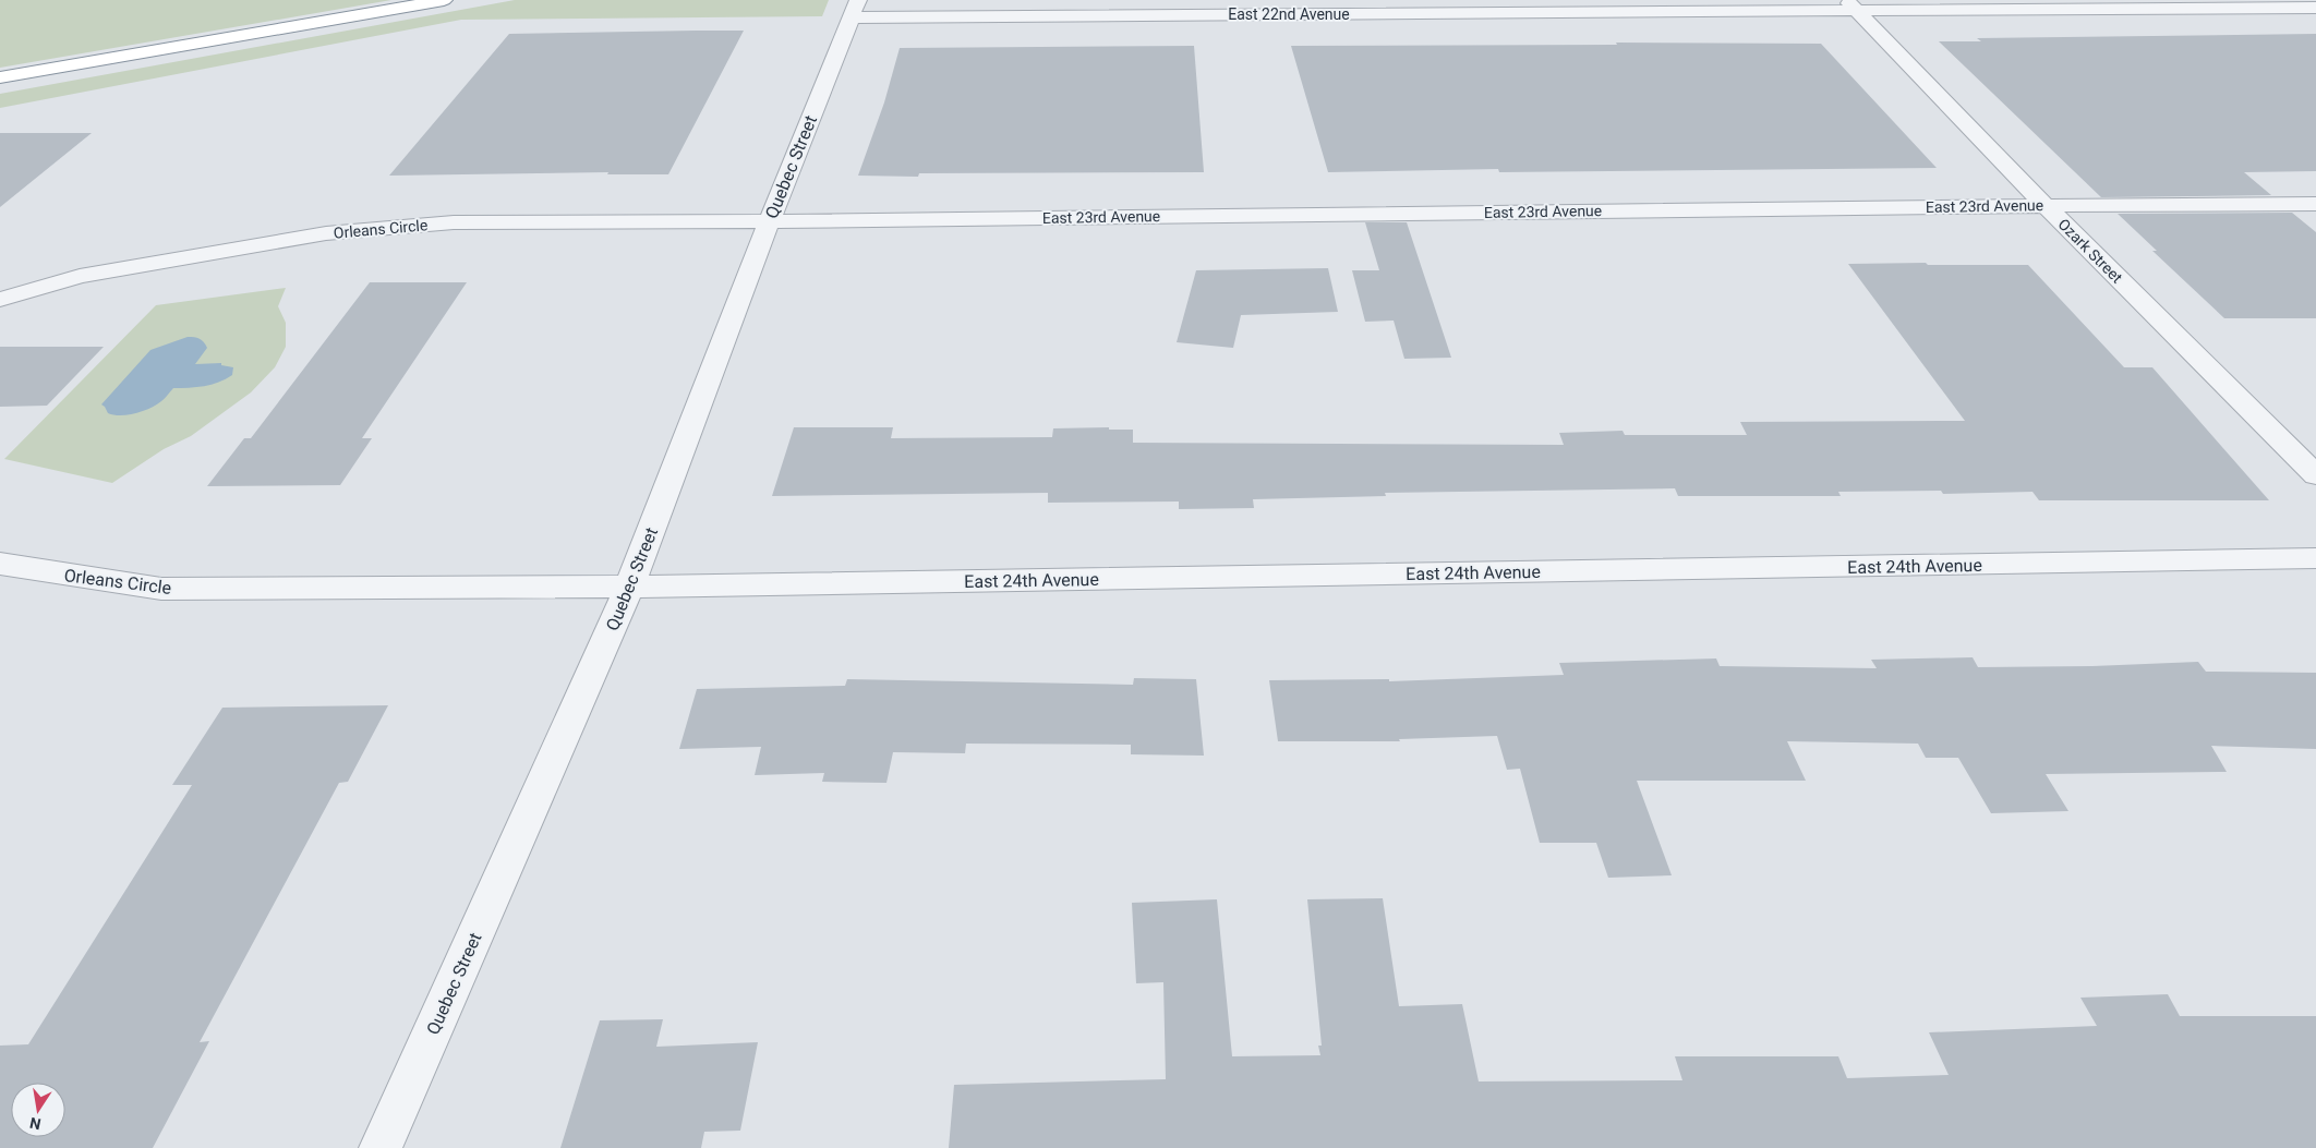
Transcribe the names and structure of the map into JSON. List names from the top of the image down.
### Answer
{
  "streets": {
    "street": [
      "East 22nd Avenue",
      "Quebec Street",
      "East 23rd Avenue",
      "Orleans Circle",
      "Ozark Street",
      "East 24th Avenue"
    ]
  },
  "crossings": [
    ["East 22nd Avenue", "Quebec Street"],
    ["East 22nd Avenue", "Ozark Street"],
    ["Quebec Street", "East 23rd Avenue"],
    ["Quebec Street", "Orleans Circle"],
    ["Quebec Street", "East 24th Avenue"],
    ["East 23rd Avenue", "Orleans Circle"],
    ["East 23rd Avenue", "Ozark Street"],
    ["Orleans Circle", "East 24th Avenue"]
  ],
  "north": "bottom"
}
